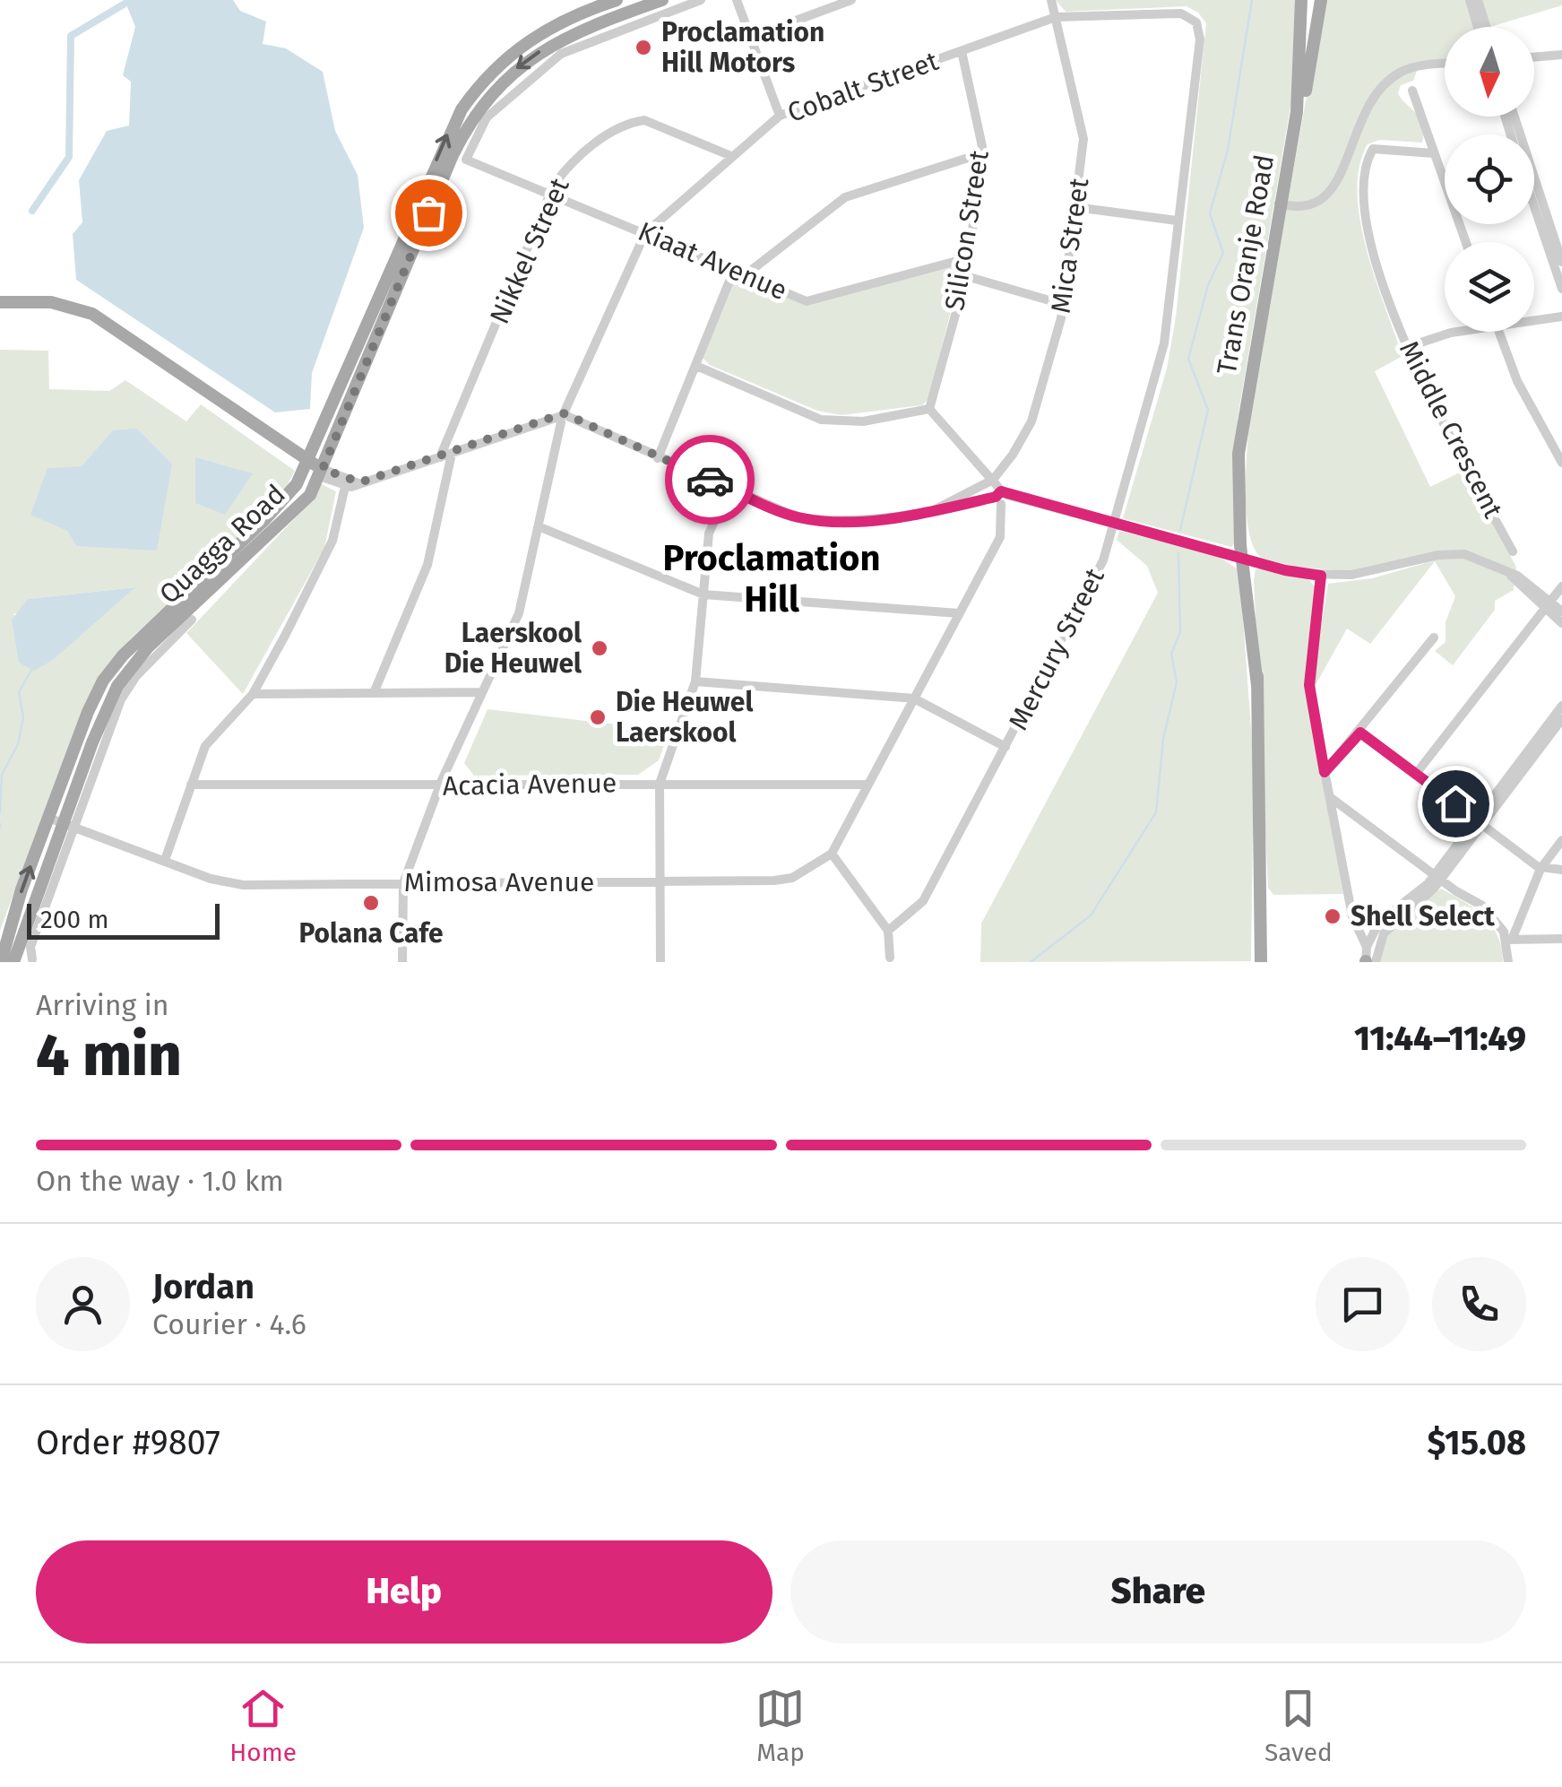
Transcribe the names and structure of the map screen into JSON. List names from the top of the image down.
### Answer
{
  "streets": {
    "main road": ["Trans Oranje Road", "Quagga Road"],
    "street": [
      "Cobalt Street",
      "Silicon Street",
      "Mica Street",
      "Nikkel Street",
      "Kiaat Avenue",
      "Middle Crescent",
      "Mercury Street",
      "Acacia Avenue",
      "Mimosa Avenue"
    ]
  },
  "crossings": [
    ["Cobalt Street", "Silicon Street"],
    ["Cobalt Street", "Mica Street"],
    ["Cobalt Street", "Nikkel Street"],
    ["Cobalt Street", "Kiaat Avenue"],
    ["Cobalt Street", "Mercury Street"],
    ["Cobalt Street", "Acacia Avenue"],
    ["Cobalt Street", "Mimosa Avenue"],
    ["Silicon Street", "Kiaat Avenue"],
    ["Mica Street", "Middle Crescent"],
    ["Mica Street", "Acacia Avenue"],
    ["Mica Street", "Mimosa Avenue"],
    ["Nikkel Street", "Kiaat Avenue"],
    ["Trans Oranje Road", "Middle Crescent"],
    ["Middle Crescent", "Mercury Street"],
    ["Quagga Road", "Mimosa Avenue"]
  ],
  "districts": ["Proclamation Hill"],
  "places": [
    "Proclamation Hill Motors",
    "Laerskool Die Heuwel",
    "Die Heuwel Laerskool",
    "Polana Cafe",
    "Shell Select"
  ],
  "scale_bar": "200 m",
  "north": "bottom",
  "page": {
    "scale": "200 m",
    "heading": ["4 min", "Arriving in", "11:44–11:49"],
    "panel": [
      "Jordan",
      "Courier · 4.6",
      "Order #9807",
      "$15.08"
    ],
    "bar": "On the way · 1.0 km",
    "buttons": ["Help", "Share"],
    "tabs": ["Home", "Map", "Saved"]
  }
}
